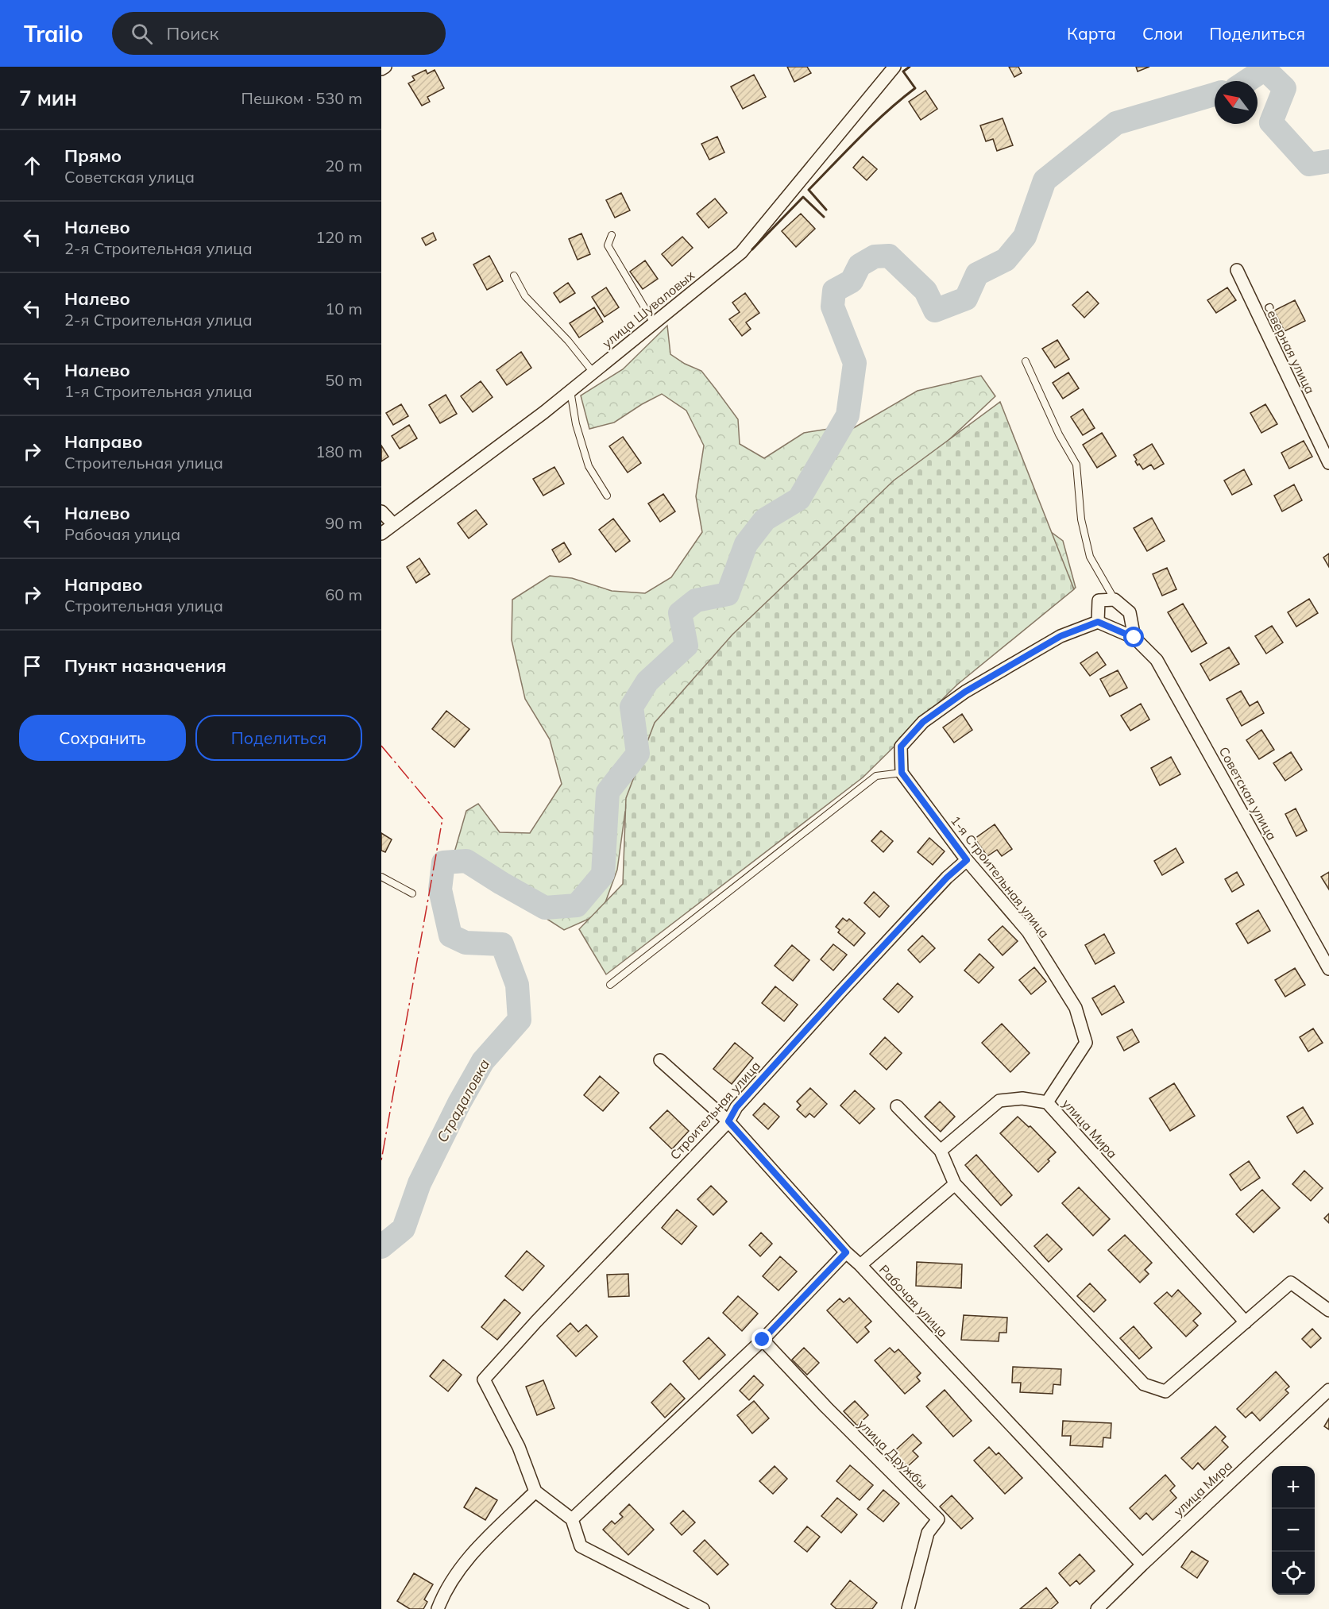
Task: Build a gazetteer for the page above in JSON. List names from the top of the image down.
{
  "streets": {
    "street": [
      "улица Шуваловых",
      "Северная улица",
      "Советская улица",
      "1-я Строительная улица",
      "Строительная улица",
      "улица Мира",
      "Рабочая улица",
      "улица Дружбы"
    ]
  },
  "crossings": [
    ["1-я Строительная улица", "Строительная улица"],
    ["1-я Строительная улица", "улица Мира"],
    ["Строительная улица", "Рабочая улица"],
    ["улица Мира", "Рабочая улица"]
  ],
  "water": ["Страдаловка"],
  "north": "top left",
  "page": {
    "header": "Trailo",
    "search": "Поиск",
    "nav": ["Карта", "Слои", "Поделиться"],
    "heading": ["7 мин", "Пешком · 530 m"],
    "list": [
      ["Прямо", "Советская улица", "20 m"],
      ["Налево", "2-я Строительная улица", "120 m"],
      ["Налево", "2-я Строительная улица", "10 m"],
      ["Налево", "1-я Строительная улица", "50 m"],
      ["Направо", "Строительная улица", "180 m"],
      ["Налево", "Рабочая улица", "90 m"],
      ["Направо", "Строительная улица", "60 m"],
      "Пункт назначения"
    ],
    "buttons": ["Сохранить", "Поделиться"],
    "map_buttons": ["+", "−"]
  }
}
